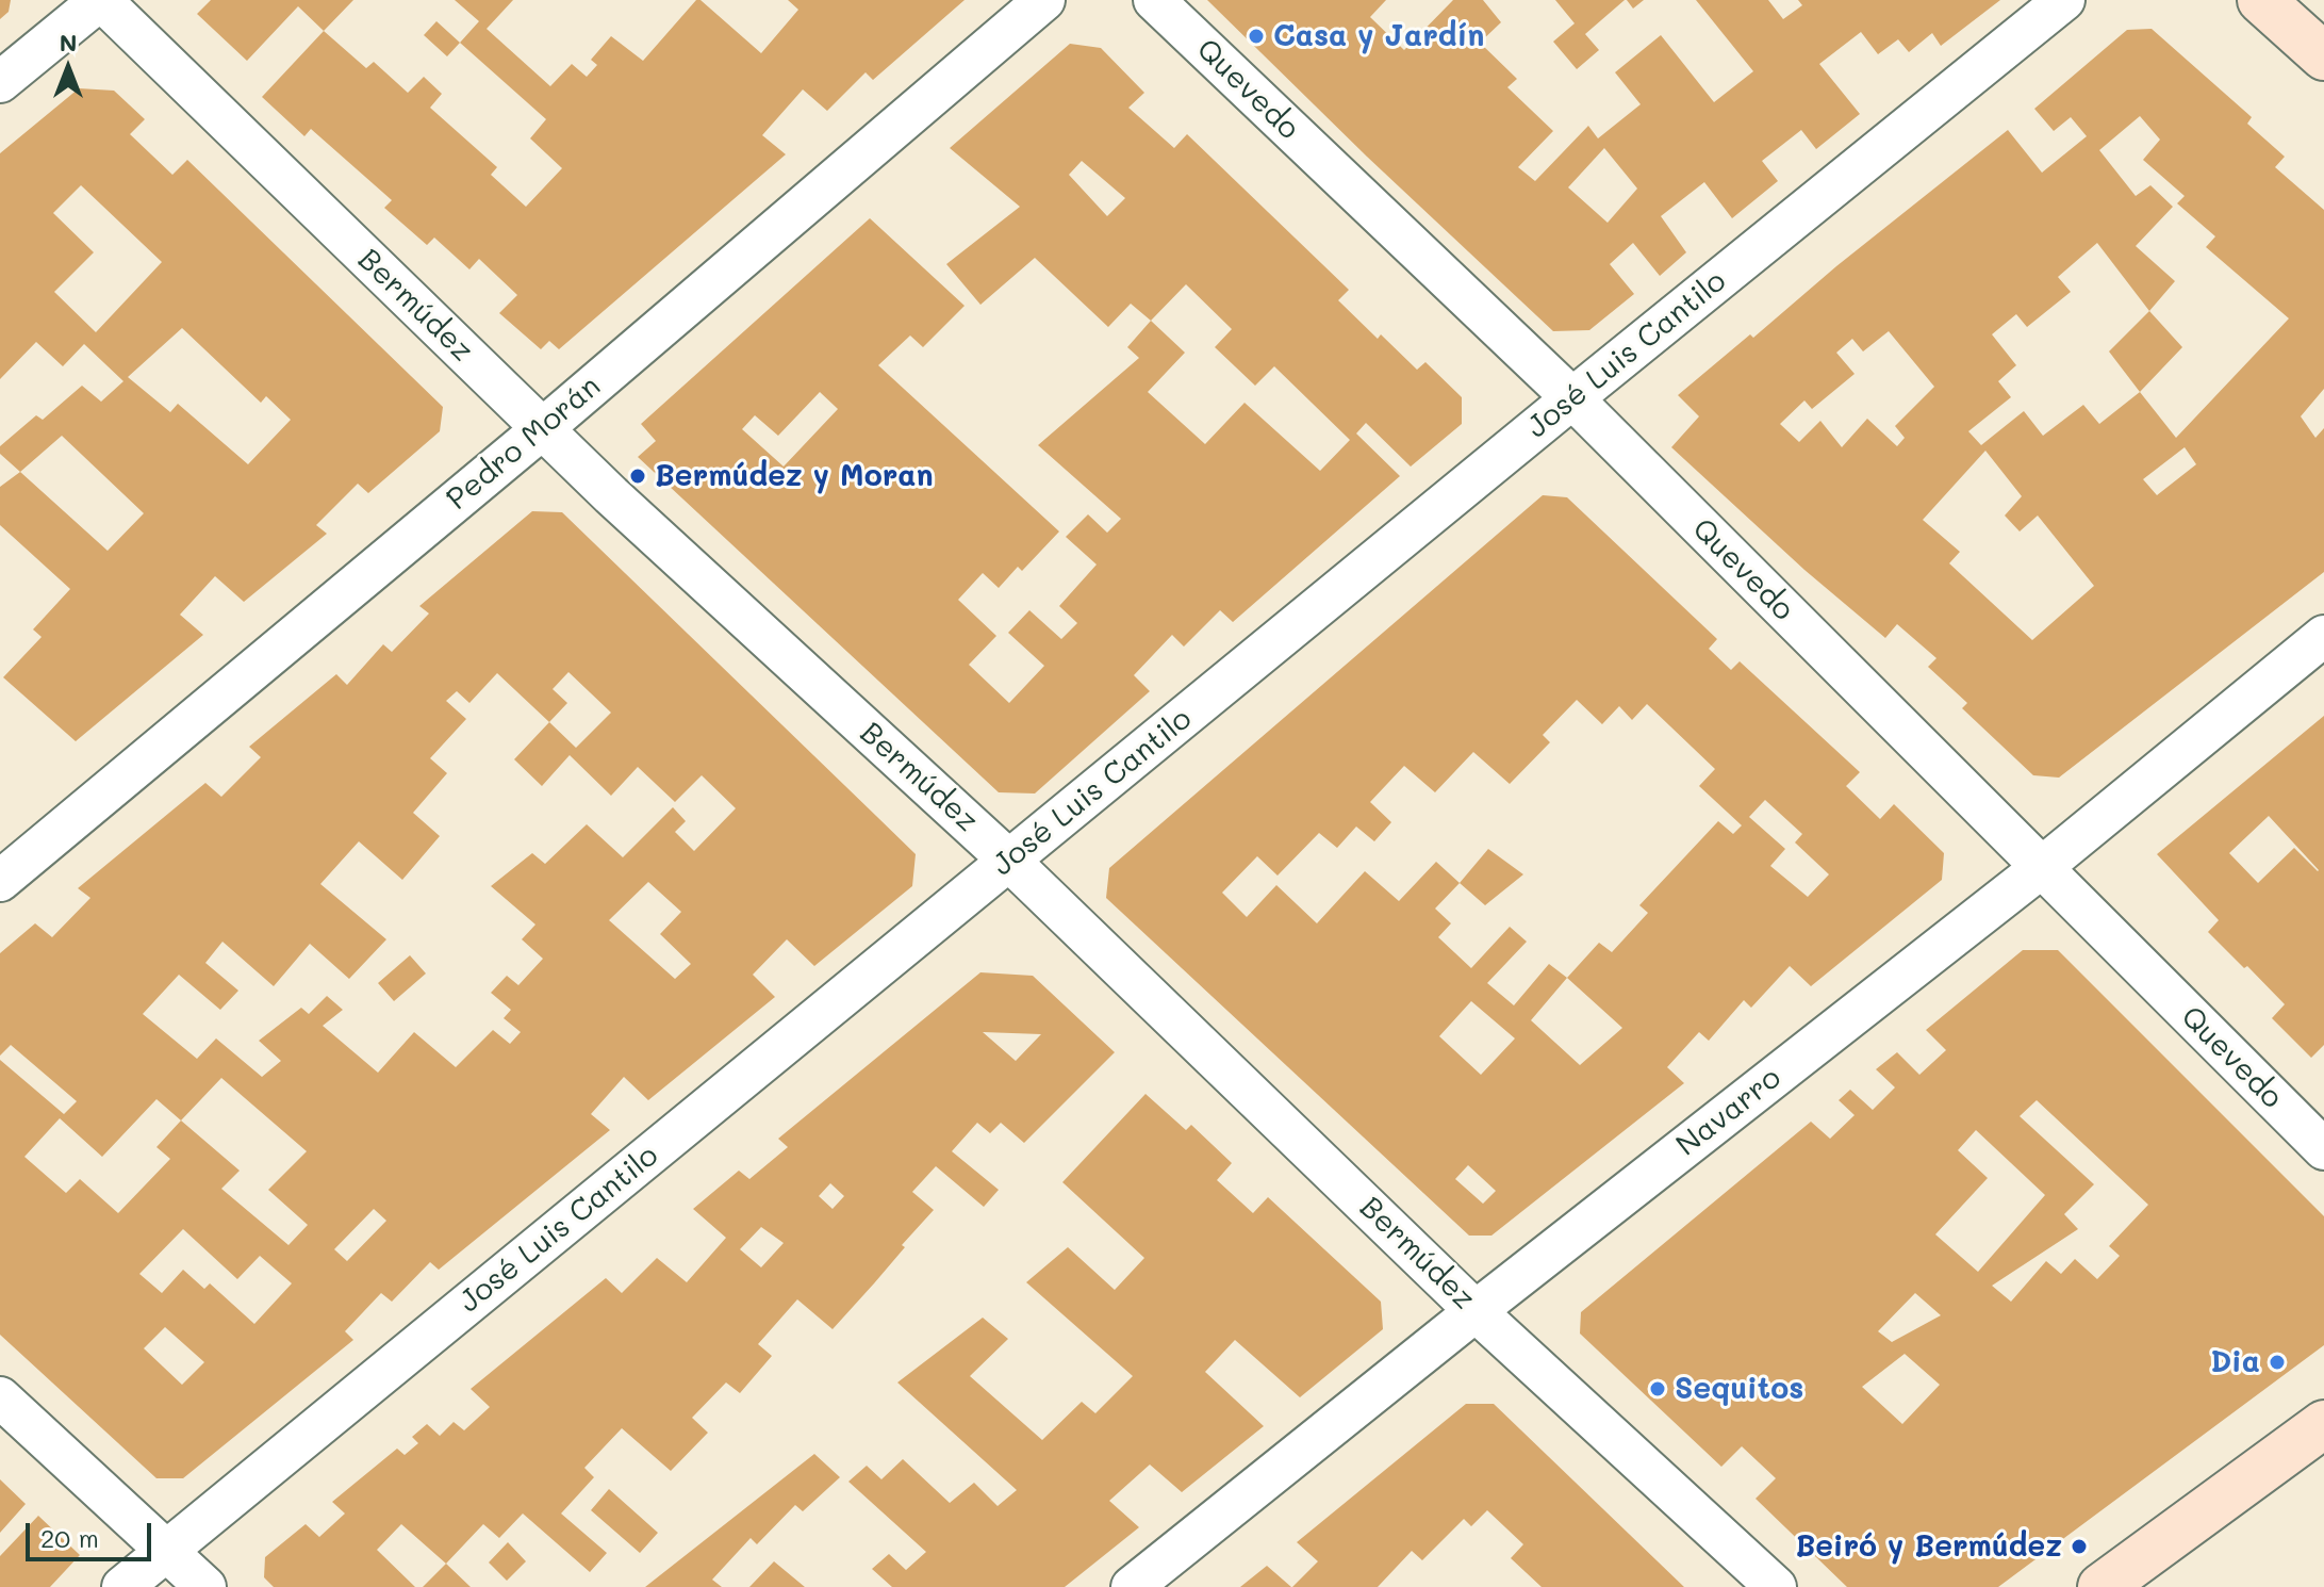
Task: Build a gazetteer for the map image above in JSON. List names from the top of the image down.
{
  "streets": {
    "street": [
      "Quevedo",
      "Bermúdez",
      "José Luis Cantilo",
      "Pedro Morán",
      "Navarro"
    ]
  },
  "crossings": [
    ["Quevedo", "José Luis Cantilo"],
    ["Quevedo", "Navarro"],
    ["Bermúdez", "José Luis Cantilo"],
    ["Bermúdez", "Pedro Morán"],
    ["Bermúdez", "Navarro"]
  ],
  "places": [
    "Casa y Jardín",
    "Bermúdez y Moran",
    "Dia",
    "Sequitos",
    "Beiró y Bermúdez"
  ],
  "scale_bar": "20 m",
  "north": "top"
}
